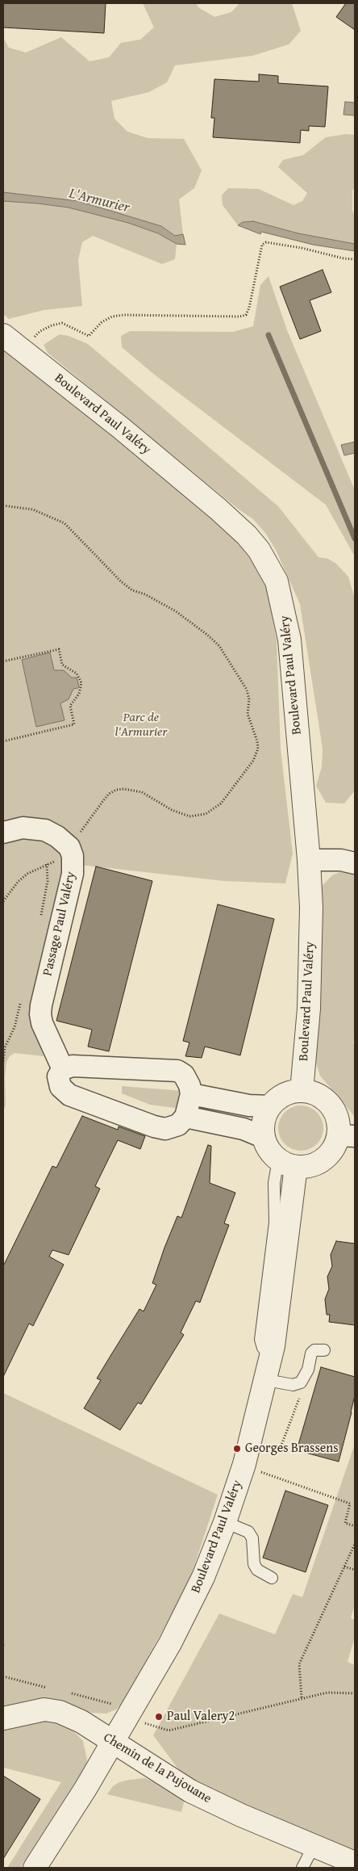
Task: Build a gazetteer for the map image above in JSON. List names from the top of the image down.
{
  "streets": {
    "street": ["Boulevard Paul Valéry", "Passage Paul Valéry", "Chemin de la Pujouane"]
  },
  "crossings": [
    ["Boulevard Paul Valéry", "Chemin de la Pujouane"]
  ],
  "water": ["L'Armurier"],
  "parks": ["Parc de l'Armurier"],
  "places": ["Georges Brassens", "Paul Valery2"]
}
